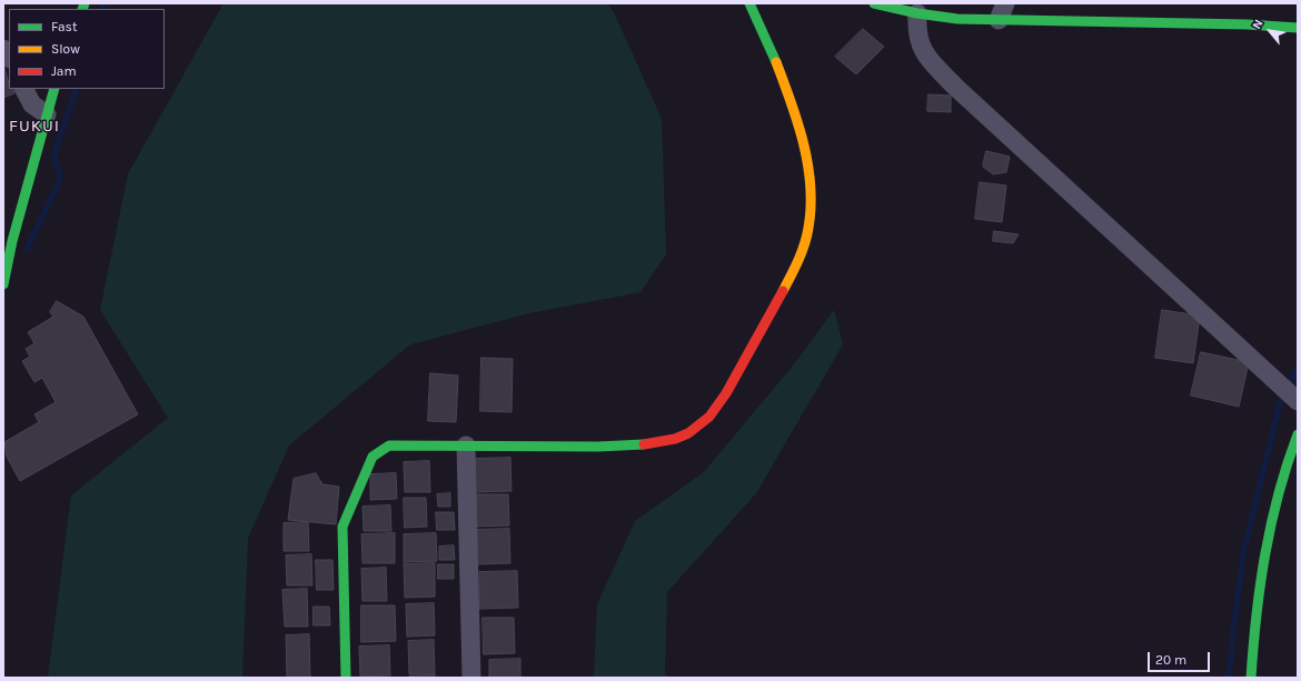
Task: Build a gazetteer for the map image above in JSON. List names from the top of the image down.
{
  "districts": ["FUKUI"],
  "legend": ["Fast", "Slow", "Jam"],
  "scale_bar": "20 m",
  "north": "top left"
}
